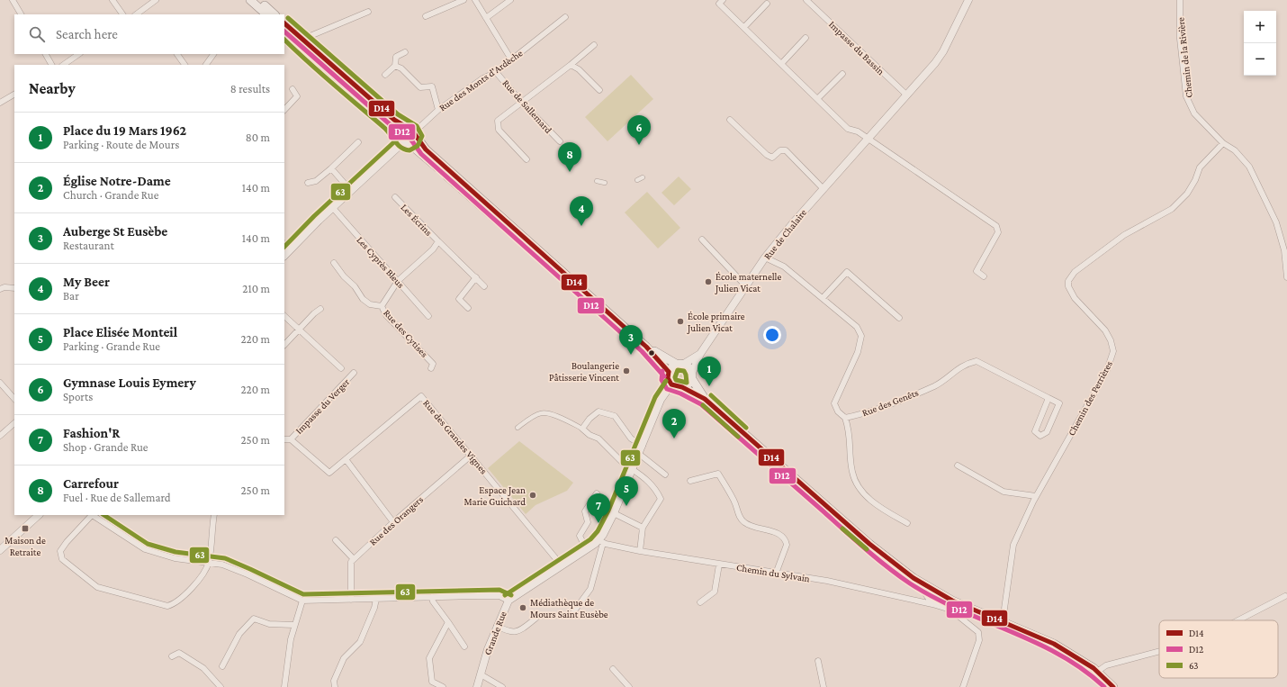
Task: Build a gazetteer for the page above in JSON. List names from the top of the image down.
{
  "streets": {
    "street": [
      "Impasse du Bassin",
      "Chemin de la Rivière",
      "Rue des Monts d'Ardèche",
      "Rue de Sallemard",
      "Les Écrins",
      "Rue de Chalaire",
      "Les Cyprès Bleus",
      "Rue des Cytises",
      "Chemin des Perrières",
      "Rue des Genêts",
      "Impasse du Verger",
      "Rue des Grandes Vignes",
      "Rue des Orangers",
      "Chemin du Sylvain",
      "Grande Rue"
    ]
  },
  "crossings": [
    ["Impasse du Bassin", "Rue de Chalaire"],
    ["Chemin de la Rivière", "Chemin des Perrières"],
    ["Rue des Monts d'Ardèche", "Rue de Sallemard"],
    ["Les Écrins", "Les Cyprès Bleus"],
    ["Les Écrins", "Rue des Cytises"],
    ["Rue de Chalaire", "Grande Rue"],
    ["Les Cyprès Bleus", "Rue des Cytises"],
    ["Impasse du Verger", "Rue des Grandes Vignes"],
    ["Rue des Grandes Vignes", "Rue des Orangers"],
    ["Rue des Grandes Vignes", "Grande Rue"],
    ["Chemin du Sylvain", "Grande Rue"]
  ],
  "places": {
    "other": [
      "École maternelle Julien Vicat",
      "École primaire Julien Vicat",
      "Boulangerie Pâtisserie Vincent",
      "Espace Jean Marie Guichard",
      "Médiathèque de Mours Saint Eusèbe"
    ],
    "transit": ["Maison de Retraite"]
  },
  "lines": ["transit line 63", "transit line D14", "transit line D12"],
  "legend": ["D14", "D12", "63"],
  "page": {
    "map_buttons": ["+", "−"],
    "search": "Search here",
    "heading": ["Nearby", "8 results"],
    "list": [
      {
        "mark": "1",
        "name": "Place du 19 Mars 1962",
        "note": "Parking · Route de Mours",
        "value": "80 m"
      },
      {
        "mark": "2",
        "name": "Église Notre-Dame",
        "note": "Church · Grande Rue",
        "value": "140 m"
      },
      {
        "mark": "3",
        "name": "Auberge St Eusèbe",
        "note": "Restaurant",
        "value": "140 m"
      },
      {
        "mark": "4",
        "name": "My Beer",
        "note": "Bar",
        "value": "210 m"
      },
      {
        "mark": "5",
        "name": "Place Elisée Monteil",
        "note": "Parking · Grande Rue",
        "value": "220 m"
      },
      {
        "mark": "6",
        "name": "Gymnase Louis Eymery",
        "note": "Sports",
        "value": "220 m"
      },
      {
        "mark": "7",
        "name": "Fashion'R",
        "note": "Shop · Grande Rue",
        "value": "250 m"
      },
      {
        "mark": "8",
        "name": "Carrefour",
        "note": "Fuel · Rue de Sallemard",
        "value": "250 m"
      }
    ],
    "pins": [
      "6",
      "8",
      "4",
      "3",
      "1",
      "2",
      "5",
      "7"
    ]
  }
}
